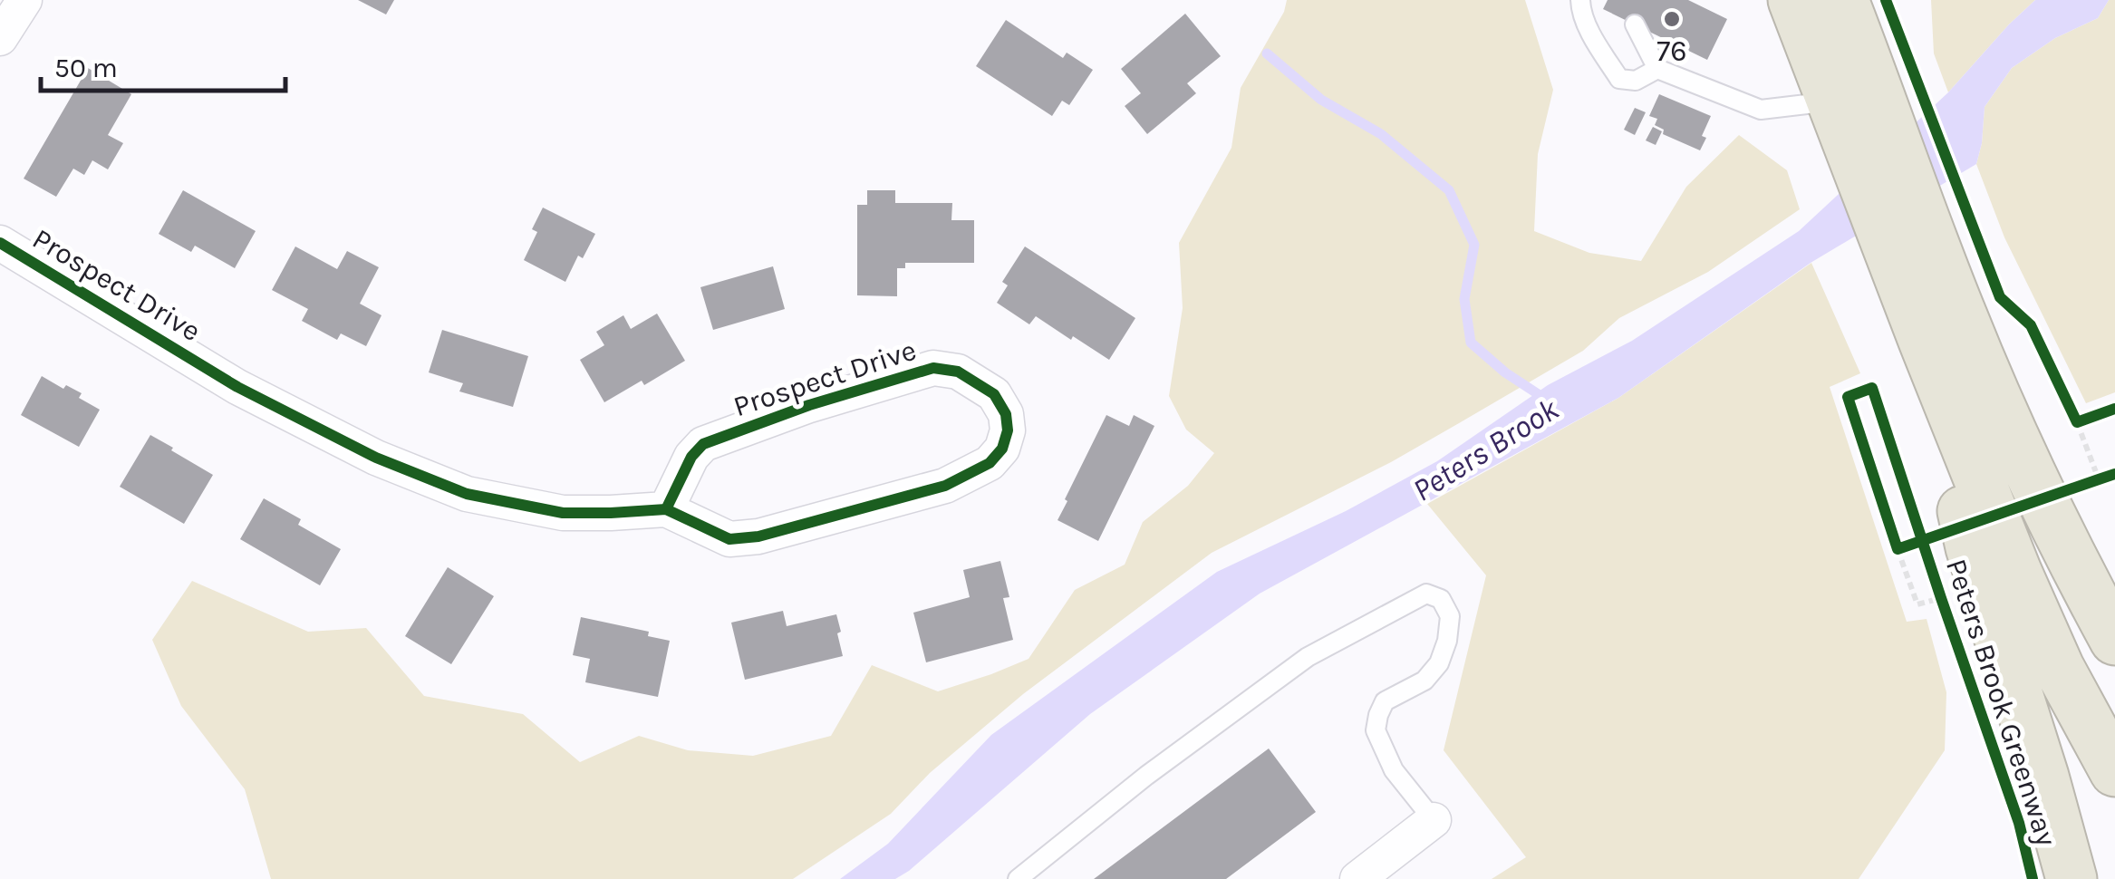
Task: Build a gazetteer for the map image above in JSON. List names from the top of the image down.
{
  "streets": {
    "street": ["Prospect Drive"],
    "cycle path": ["Peters Brook Greenway"]
  },
  "water": ["Peters Brook"],
  "places": ["76"],
  "scale_bar": "50 m"
}
